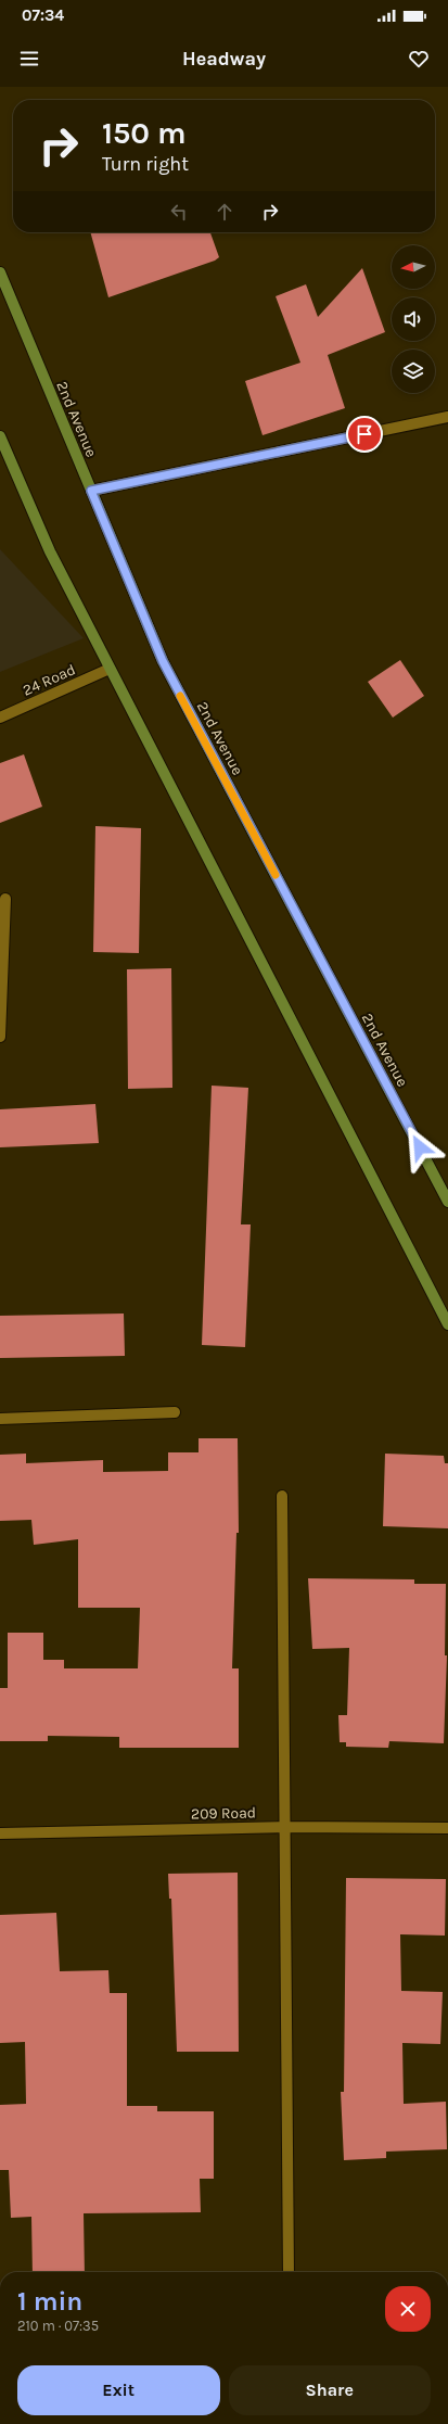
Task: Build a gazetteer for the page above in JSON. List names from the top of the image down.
{
  "streets": {
    "street": ["2nd Avenue", "24 Road", "209 Road"]
  },
  "north": "left",
  "page": {
    "status": "07:34",
    "header": "Headway",
    "turn": ["150 m", "Turn right"],
    "heading": ["1 min", "210 m · 07:35"],
    "buttons": ["Exit", "Share"]
  }
}
